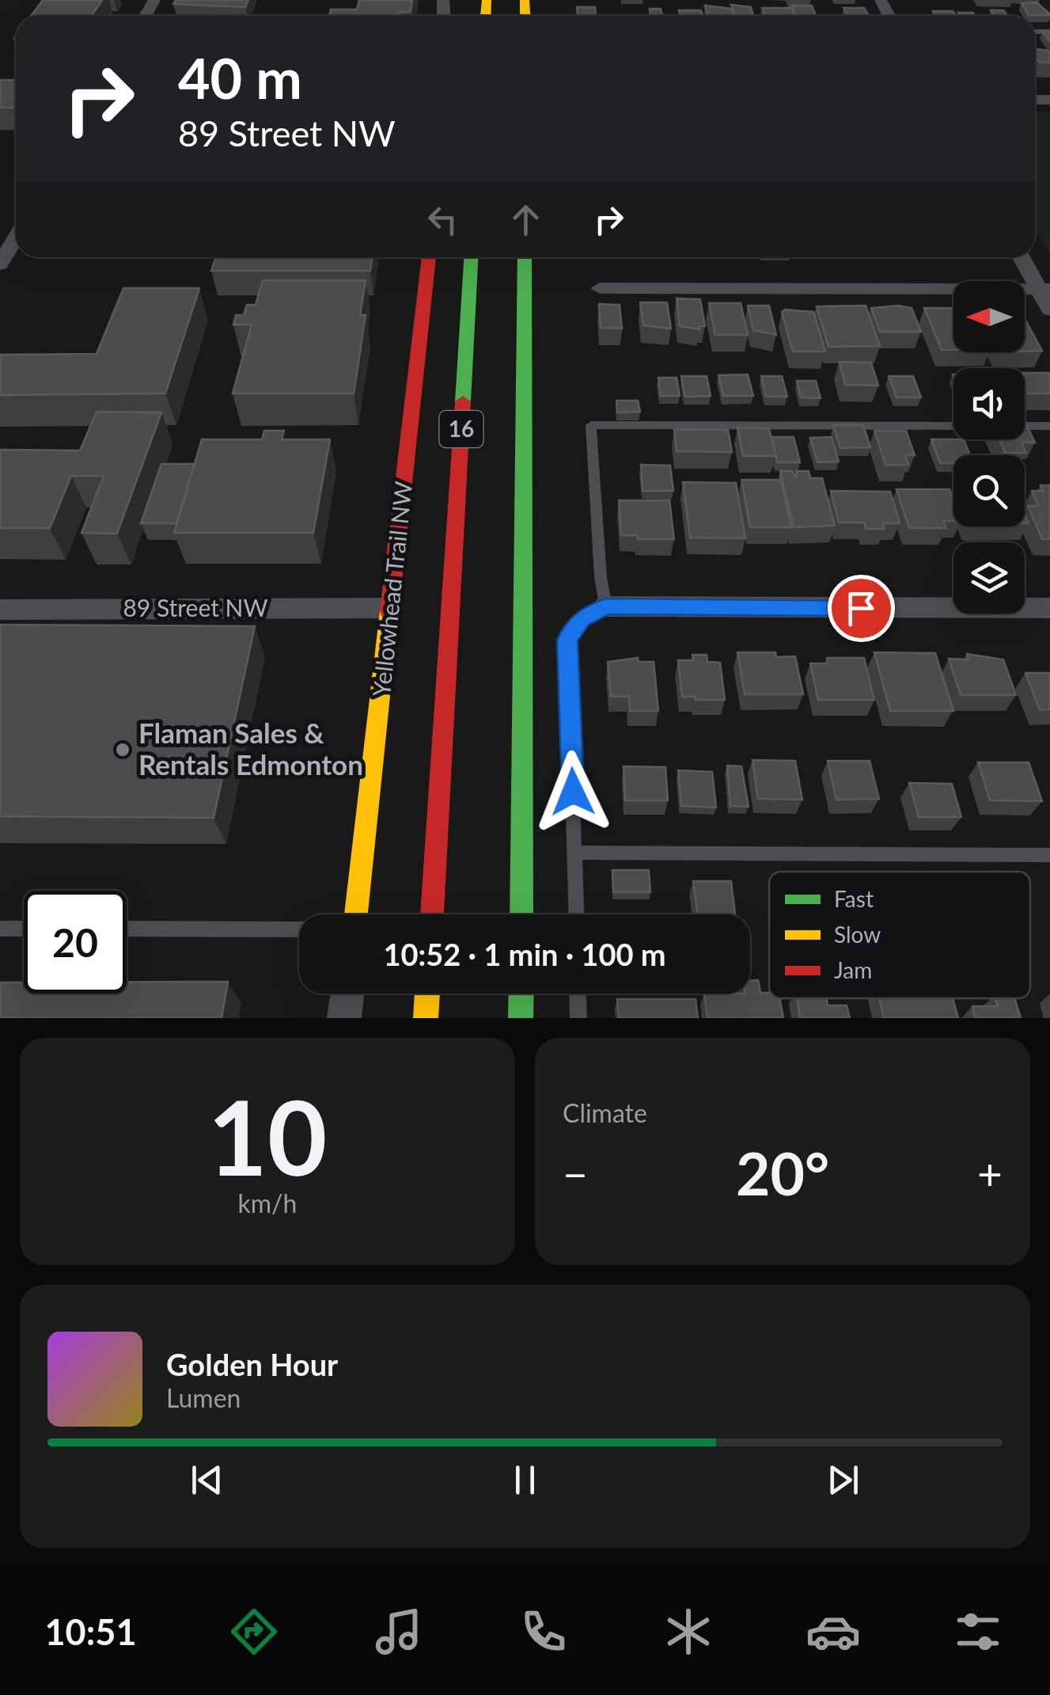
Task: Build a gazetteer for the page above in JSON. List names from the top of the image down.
{
  "streets": {
    "main road": ["16", "Yellowhead Trail NW"],
    "street": ["89 Street NW"]
  },
  "crossings": [
    ["Yellowhead Trail NW", "89 Street NW"]
  ],
  "places": ["Flaman Sales & Rentals Edmonton"],
  "legend": ["Fast", "Slow", "Jam"],
  "north": "left",
  "page": {
    "turn": ["40 m", "89 Street NW"],
    "limit": "20",
    "trip": "10:52 · 1 min · 100 m",
    "tile": [
      ["10", "km/h"],
      "Climate"
    ],
    "heat": ["−", "20°", "+"],
    "song": ["Golden Hour", "Lumen"],
    "tabs": "10:51"
  }
}
